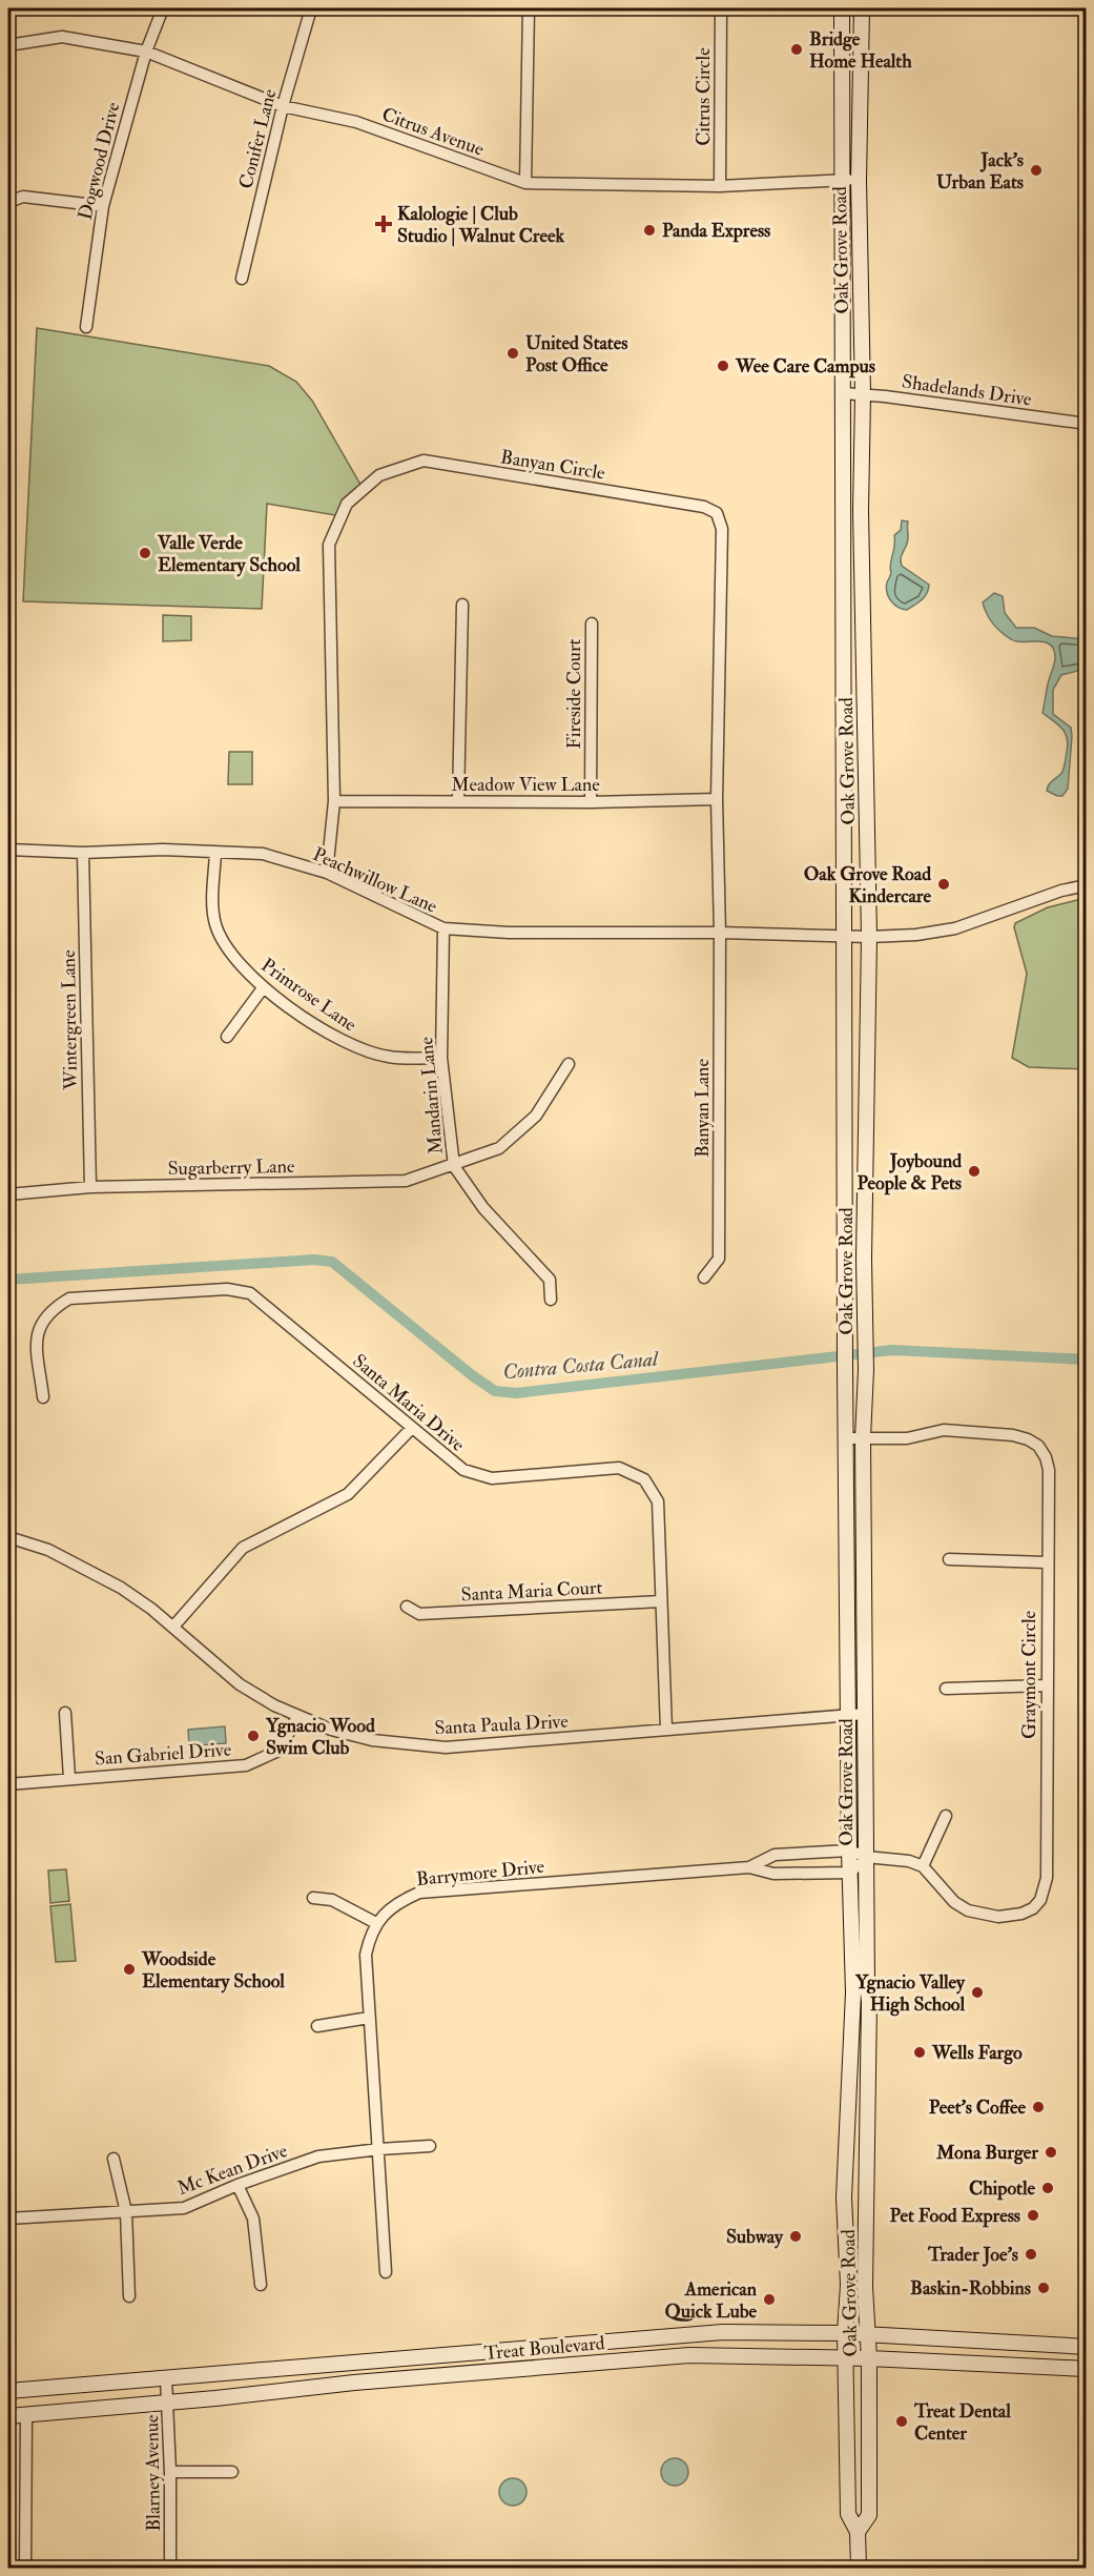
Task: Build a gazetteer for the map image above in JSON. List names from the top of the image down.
{
  "streets": {
    "main road": ["Oak Grove Road", "Treat Boulevard"],
    "street": [
      "Citrus Circle",
      "Citrus Avenue",
      "Conifer Lane",
      "Dogwood Drive",
      "Shadelands Drive",
      "Banyan Circle",
      "Fireside Court",
      "Meadow View Lane",
      "Peachwillow Lane",
      "Primrose Lane",
      "Wintergreen Lane",
      "Mandarin Lane",
      "Banyan Lane",
      "Sugarberry Lane",
      "Santa Maria Drive",
      "Santa Maria Court",
      "Graymont Circle",
      "Santa Paula Drive",
      "San Gabriel Drive",
      "Barrymore Drive",
      "Mc Kean Drive",
      "Blarney Avenue"
    ]
  },
  "crossings": [
    ["Citrus Circle", "Citrus Avenue"],
    ["Citrus Avenue", "Conifer Lane"],
    ["Citrus Avenue", "Dogwood Drive"],
    ["Citrus Avenue", "Oak Grove Road"],
    ["Oak Grove Road", "Shadelands Drive"],
    ["Oak Grove Road", "Peachwillow Lane"],
    ["Oak Grove Road", "Graymont Circle"],
    ["Oak Grove Road", "Santa Paula Drive"],
    ["Oak Grove Road", "Barrymore Drive"],
    ["Oak Grove Road", "Treat Boulevard"],
    ["Banyan Circle", "Meadow View Lane"],
    ["Banyan Circle", "Peachwillow Lane"],
    ["Banyan Circle", "Banyan Lane"],
    ["Fireside Court", "Meadow View Lane"],
    ["Peachwillow Lane", "Primrose Lane"],
    ["Peachwillow Lane", "Wintergreen Lane"],
    ["Peachwillow Lane", "Mandarin Lane"],
    ["Peachwillow Lane", "Banyan Lane"],
    ["Primrose Lane", "Mandarin Lane"],
    ["Wintergreen Lane", "Sugarberry Lane"],
    ["Mandarin Lane", "Sugarberry Lane"],
    ["Santa Maria Drive", "Santa Maria Court"],
    ["Santa Maria Drive", "Santa Paula Drive"],
    ["Santa Paula Drive", "San Gabriel Drive"],
    ["Treat Boulevard", "Blarney Avenue"]
  ],
  "water": ["Contra Costa Canal"],
  "places": {
    "other": [
      "Bridge Home Health",
      "Jack's Urban Eats",
      "Panda Express",
      "United States Post Office",
      "Wee Care Campus",
      "Valle Verde Elementary School",
      "Oak Grove Road Kindercare",
      "Joybound People & Pets",
      "Ygnacio Wood Swim Club",
      "Woodside Elementary School",
      "Ygnacio Valley High School",
      "Wells Fargo",
      "Peet's Coffee",
      "Mona Burger",
      "Chipotle",
      "Pet Food Express",
      "Subway",
      "Trader Joe's",
      "Baskin-Robbins",
      "American Quick Lube",
      "Treat Dental Center"
    ],
    "health": ["Kalologie | Club Studio | Walnut Creek"]
  }
}
